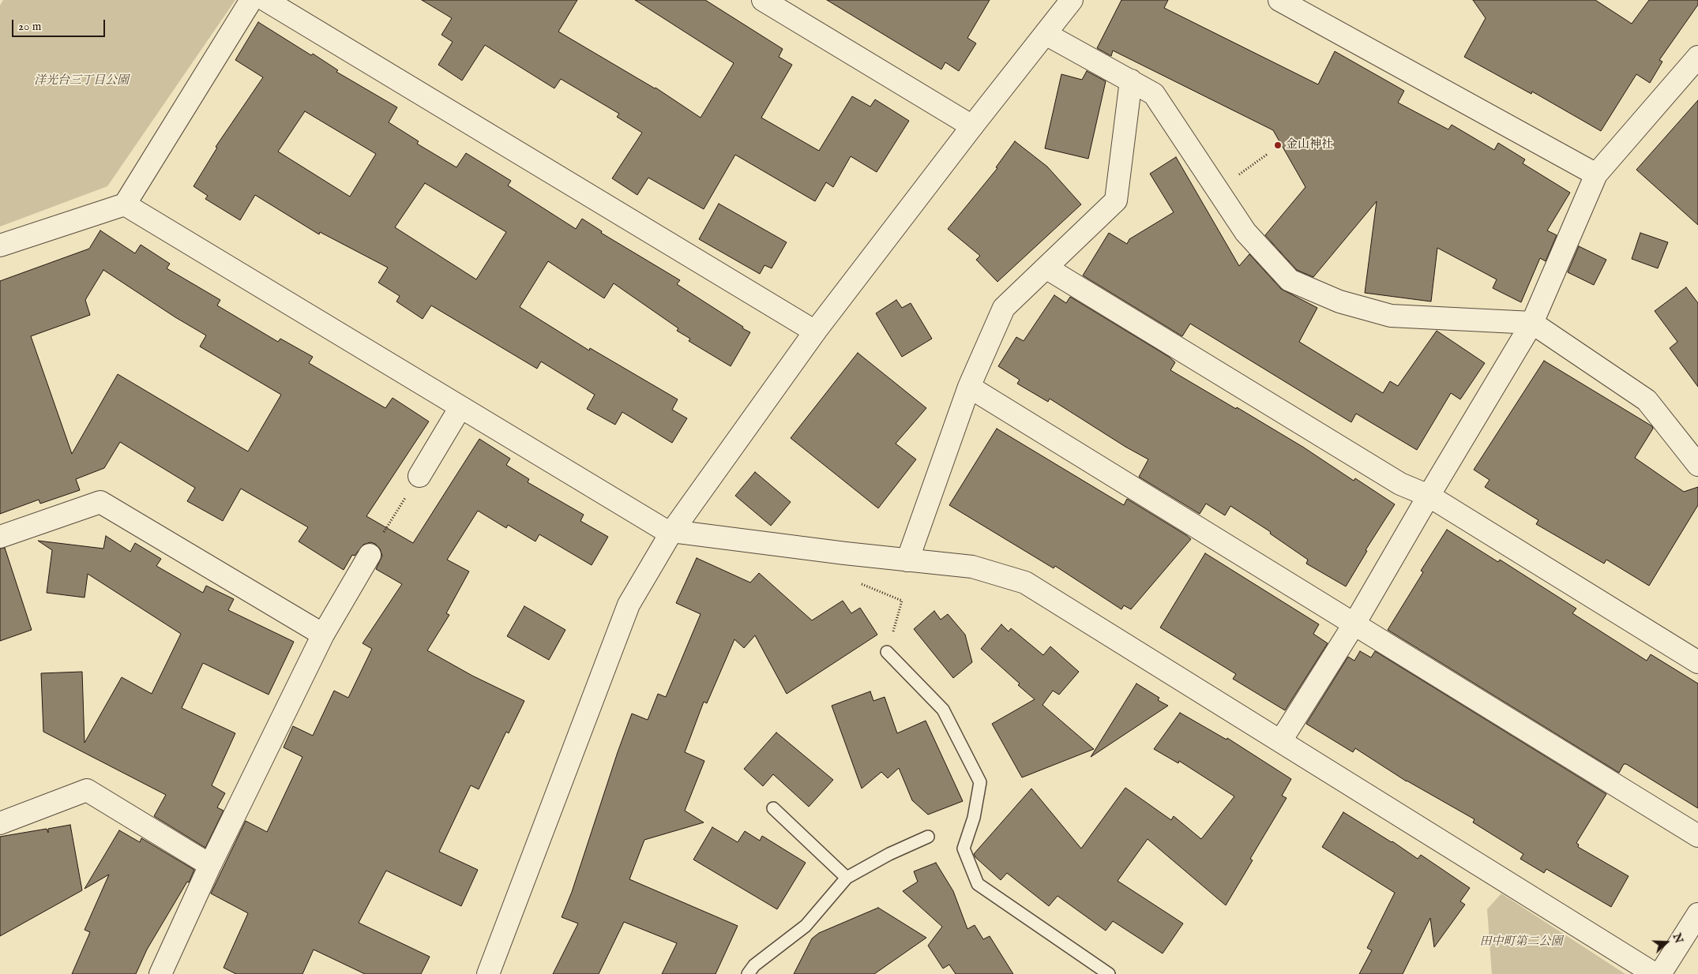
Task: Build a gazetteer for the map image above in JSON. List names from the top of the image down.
{
  "parks": ["洋光台三丁目公園", "田中町第二公園"],
  "places": ["金山神社"],
  "scale_bar": "20 m",
  "north": "right"
}
